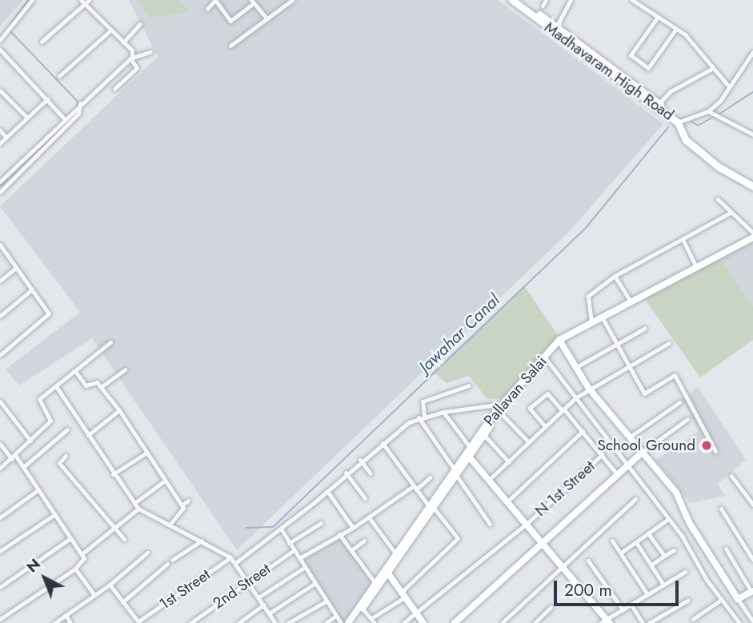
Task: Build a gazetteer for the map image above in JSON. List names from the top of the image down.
{
  "streets": {
    "main road": ["Madhavaram High Road"],
    "street": [
      "Pallavan Salai",
      "N 1st Street",
      "2nd Street",
      "1st Street"
    ]
  },
  "water": ["Jawahar Canal"],
  "places": ["School Ground"],
  "scale_bar": "200 m",
  "north": "top left"
}
